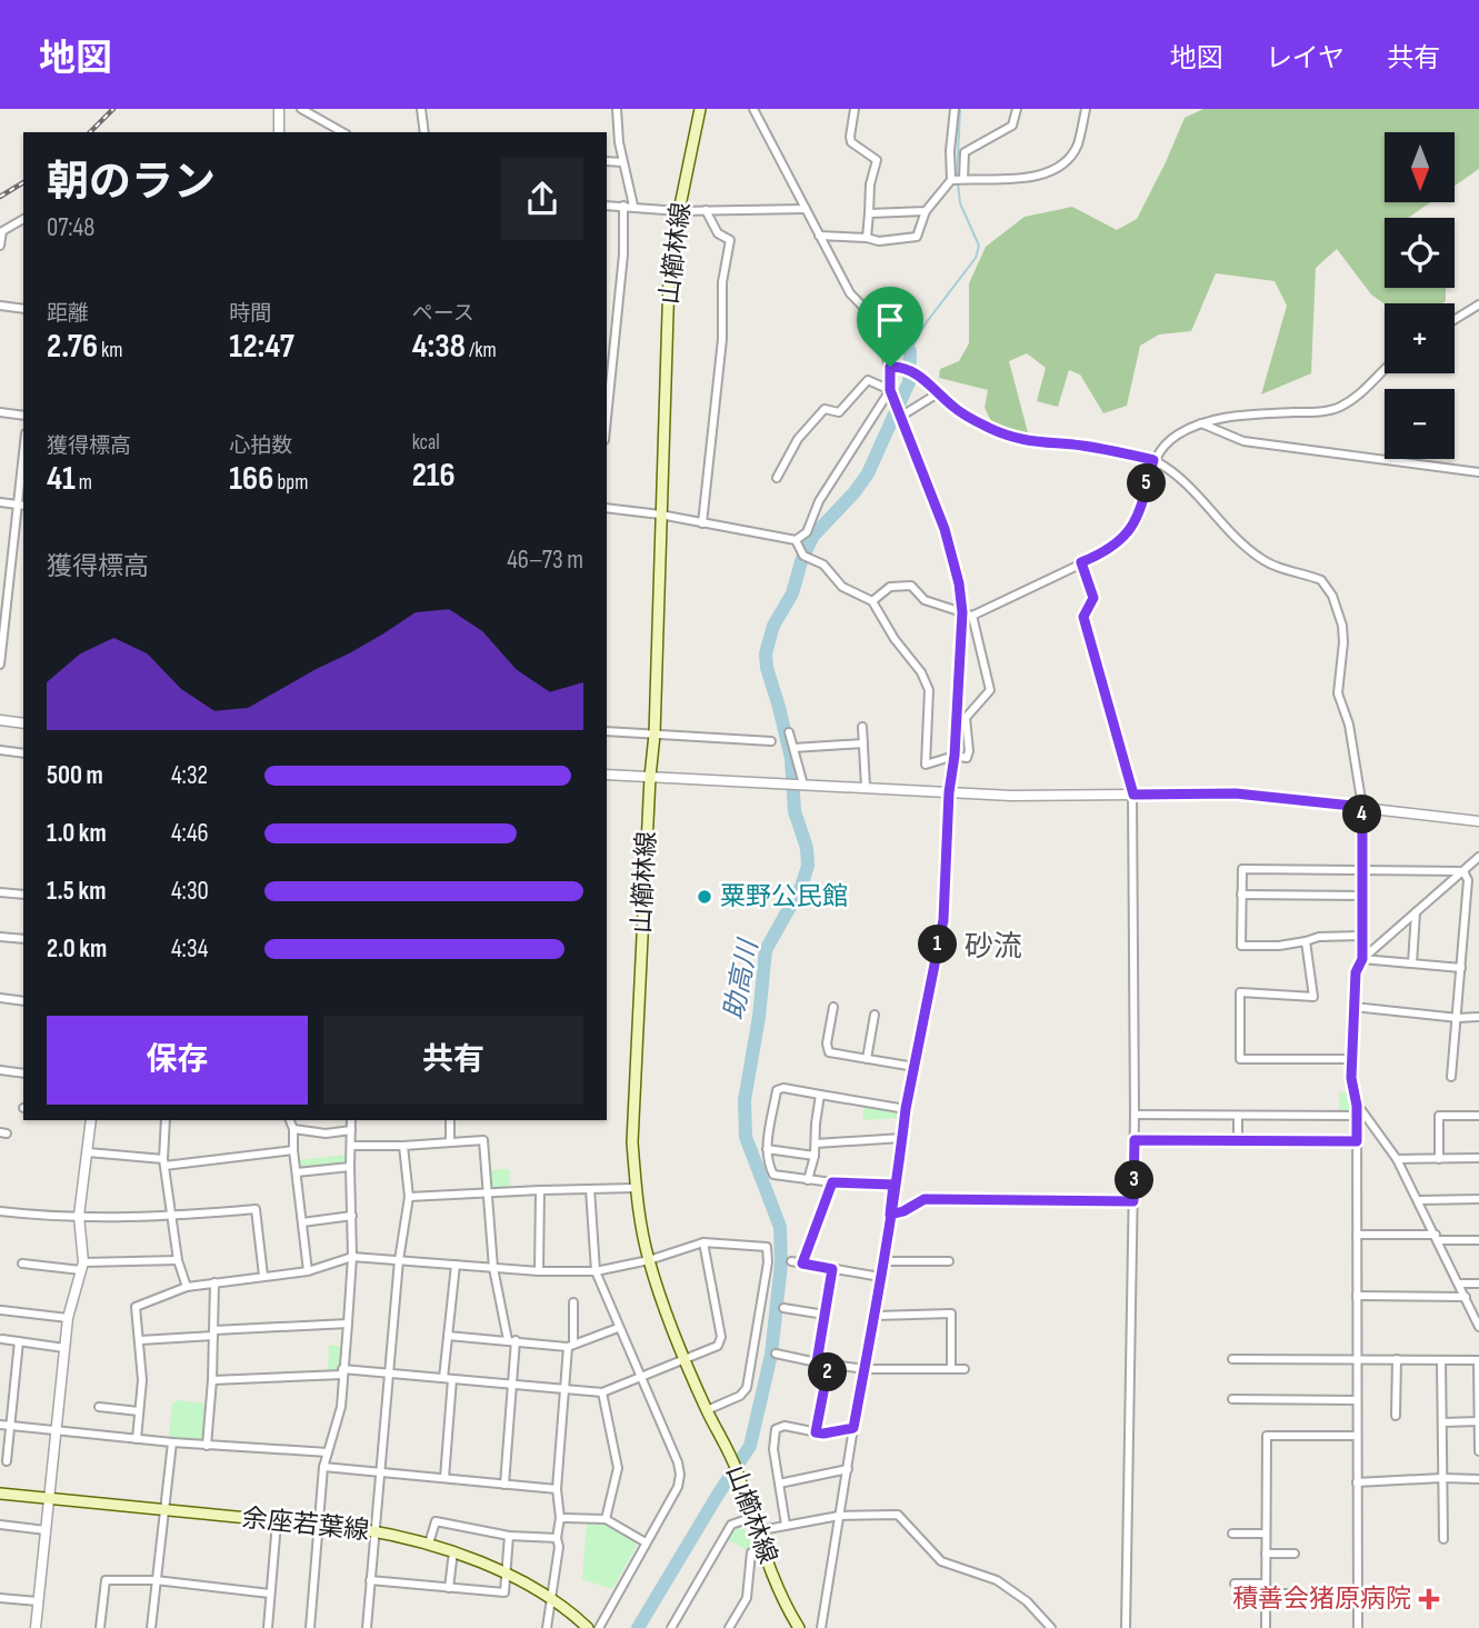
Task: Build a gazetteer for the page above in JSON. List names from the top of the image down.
{
  "streets": {
    "main road": ["山櫛林線", "余座若葉線"]
  },
  "districts": ["砂流"],
  "water": ["助高川"],
  "places": {
    "other": ["粟野公民館"],
    "health": ["積善会猪原病院"]
  },
  "north": "bottom",
  "page": {
    "header": "地図",
    "nav": ["地図", "レイヤ", "共有"],
    "map_buttons": ["+", "−"],
    "heading": ["朝のラン", "07:48"],
    "stats": [
      ["距離", "2.76 km"],
      ["時間", "12:47"],
      ["ペース", "4:38 /km"],
      ["獲得標高", "41 m"],
      ["心拍数", "166 bpm"],
      ["kcal", "216"]
    ],
    "pins": [
      "5",
      "4",
      "1",
      "3",
      "2"
    ],
    "chart": ["獲得標高", "46–73 m"],
    "list": [
      {
        "name": "500 m",
        "note": "4:32"
      },
      {
        "name": "1.0 km",
        "note": "4:46"
      },
      {
        "name": "1.5 km",
        "note": "4:30"
      },
      {
        "name": "2.0 km",
        "note": "4:34"
      }
    ],
    "buttons": ["保存", "共有"]
  }
}
